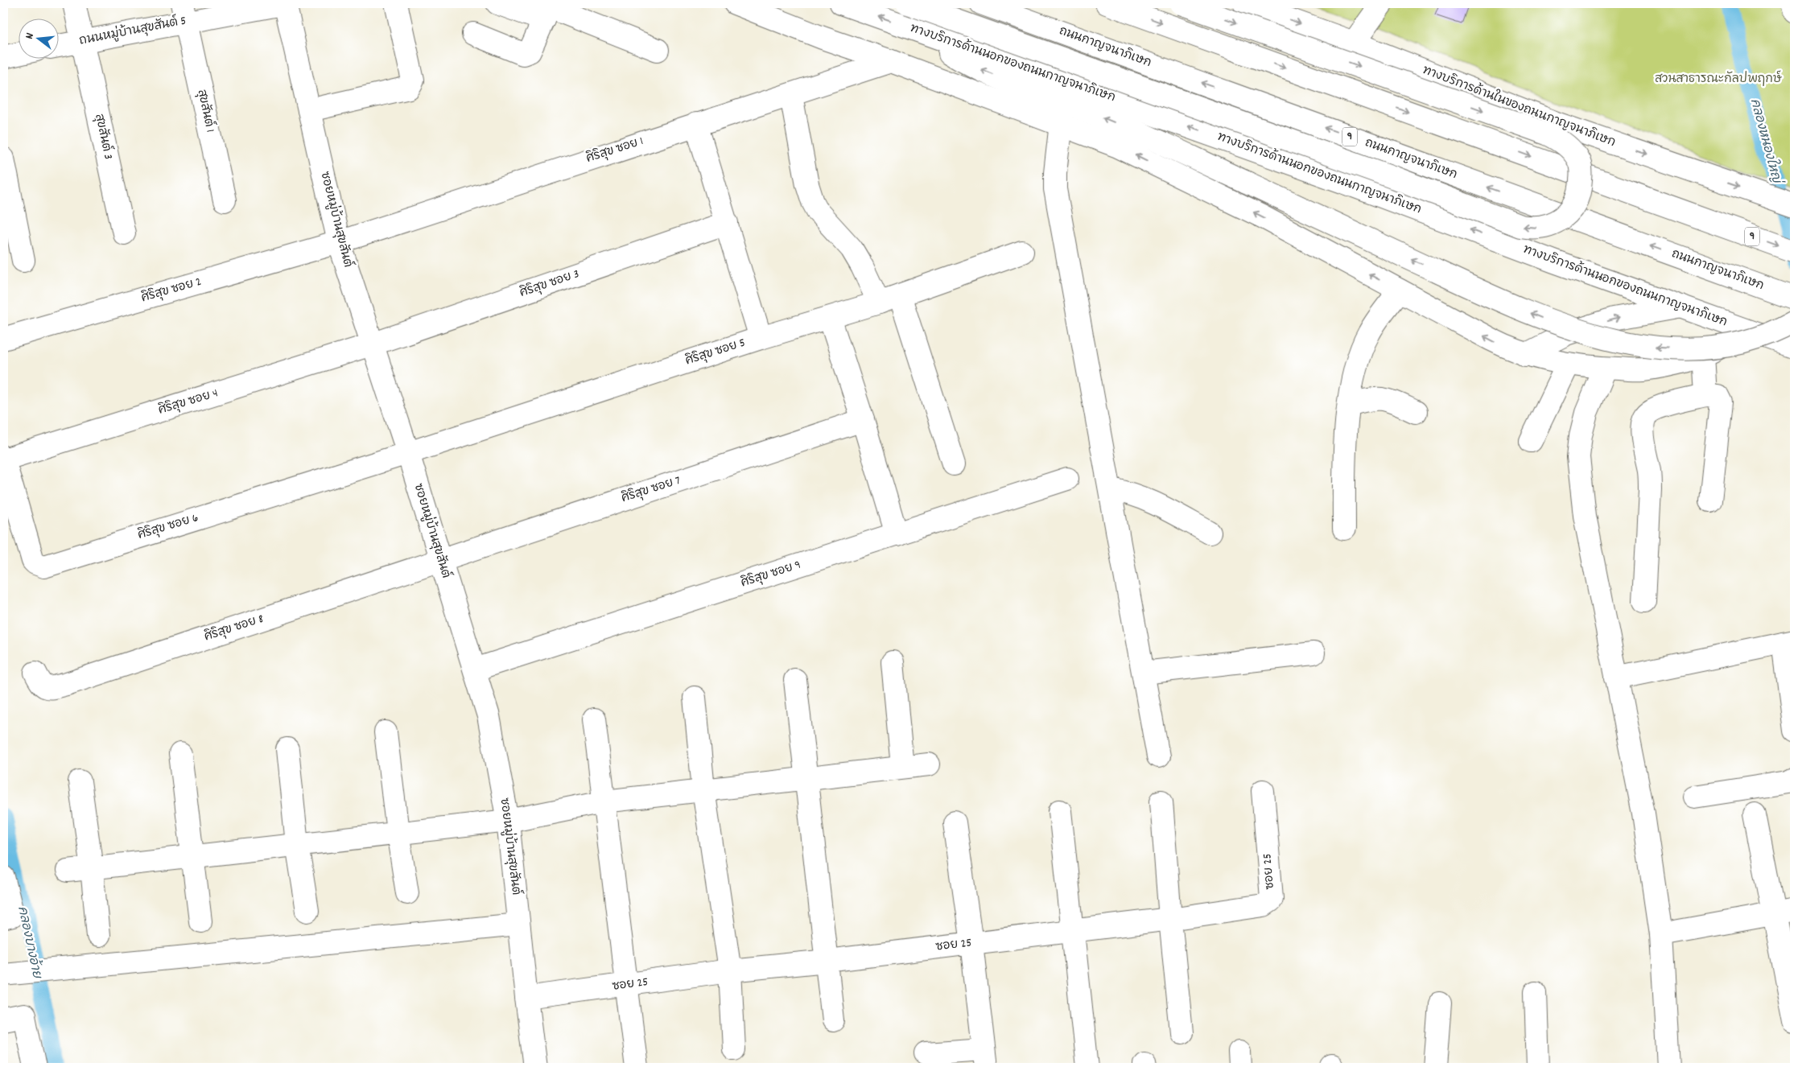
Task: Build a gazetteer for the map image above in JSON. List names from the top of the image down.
{
  "streets": {
    "main road": [
      "ถนนหมู่บ้านสุขสันต์ 5",
      "ถนนกาญจนาภิเษก",
      "ทางบริการด้านนอกของถนนกาญจนาภิเษก",
      "ทางบริการด้านในของถนนกาญจนาภิเษก",
      "สุขสันต์ 1",
      "สุขสันต์ 3",
      "9",
      "ศิริสุข ซอย 1",
      "ซอยหมู่บ้านสุขสันต์",
      "ศิริสุข ซอย 3",
      "ศิริสุข ซอย 2",
      "ศิริสุข ซอย 5",
      "ศิริสุข ซอย 4",
      "ศิริสุข ซอย 7",
      "ศิริสุข ซอย 6",
      "ศิริสุข ซอย 9",
      "ศิริสุข ซอย 8",
      "ซอย 25"
    ]
  },
  "crossings": [
    ["ถนนหมู่บ้านสุขสันต์ 5", "สุขสันต์ 1"],
    ["ถนนหมู่บ้านสุขสันต์ 5", "สุขสันต์ 3"],
    ["ถนนหมู่บ้านสุขสันต์ 5", "ซอยหมู่บ้านสุขสันต์"],
    ["ศิริสุข ซอย 1", "ซอยหมู่บ้านสุขสันต์"],
    ["ศิริสุข ซอย 1", "ศิริสุข ซอย 2"],
    ["ซอยหมู่บ้านสุขสันต์", "ศิริสุข ซอย 3"],
    ["ซอยหมู่บ้านสุขสันต์", "ศิริสุข ซอย 2"],
    ["ซอยหมู่บ้านสุขสันต์", "ศิริสุข ซอย 5"],
    ["ซอยหมู่บ้านสุขสันต์", "ศิริสุข ซอย 4"],
    ["ซอยหมู่บ้านสุขสันต์", "ศิริสุข ซอย 7"],
    ["ซอยหมู่บ้านสุขสันต์", "ศิริสุข ซอย 6"],
    ["ซอยหมู่บ้านสุขสันต์", "ศิริสุข ซอย 9"],
    ["ซอยหมู่บ้านสุขสันต์", "ศิริสุข ซอย 8"],
    ["ซอยหมู่บ้านสุขสันต์", "ซอย 25"],
    ["ศิริสุข ซอย 3", "ศิริสุข ซอย 4"],
    ["ศิริสุข ซอย 5", "ศิริสุข ซอย 6"],
    ["ศิริสุข ซอย 4", "ศิริสุข ซอย 6"],
    ["ศิริสุข ซอย 7", "ศิริสุข ซอย 8"]
  ],
  "water": ["คลองหนองใหญ่", "คลองบางอ้าย"],
  "parks": ["สวนสาธารณะกัลปพฤกษ์"],
  "north": "left"
}
